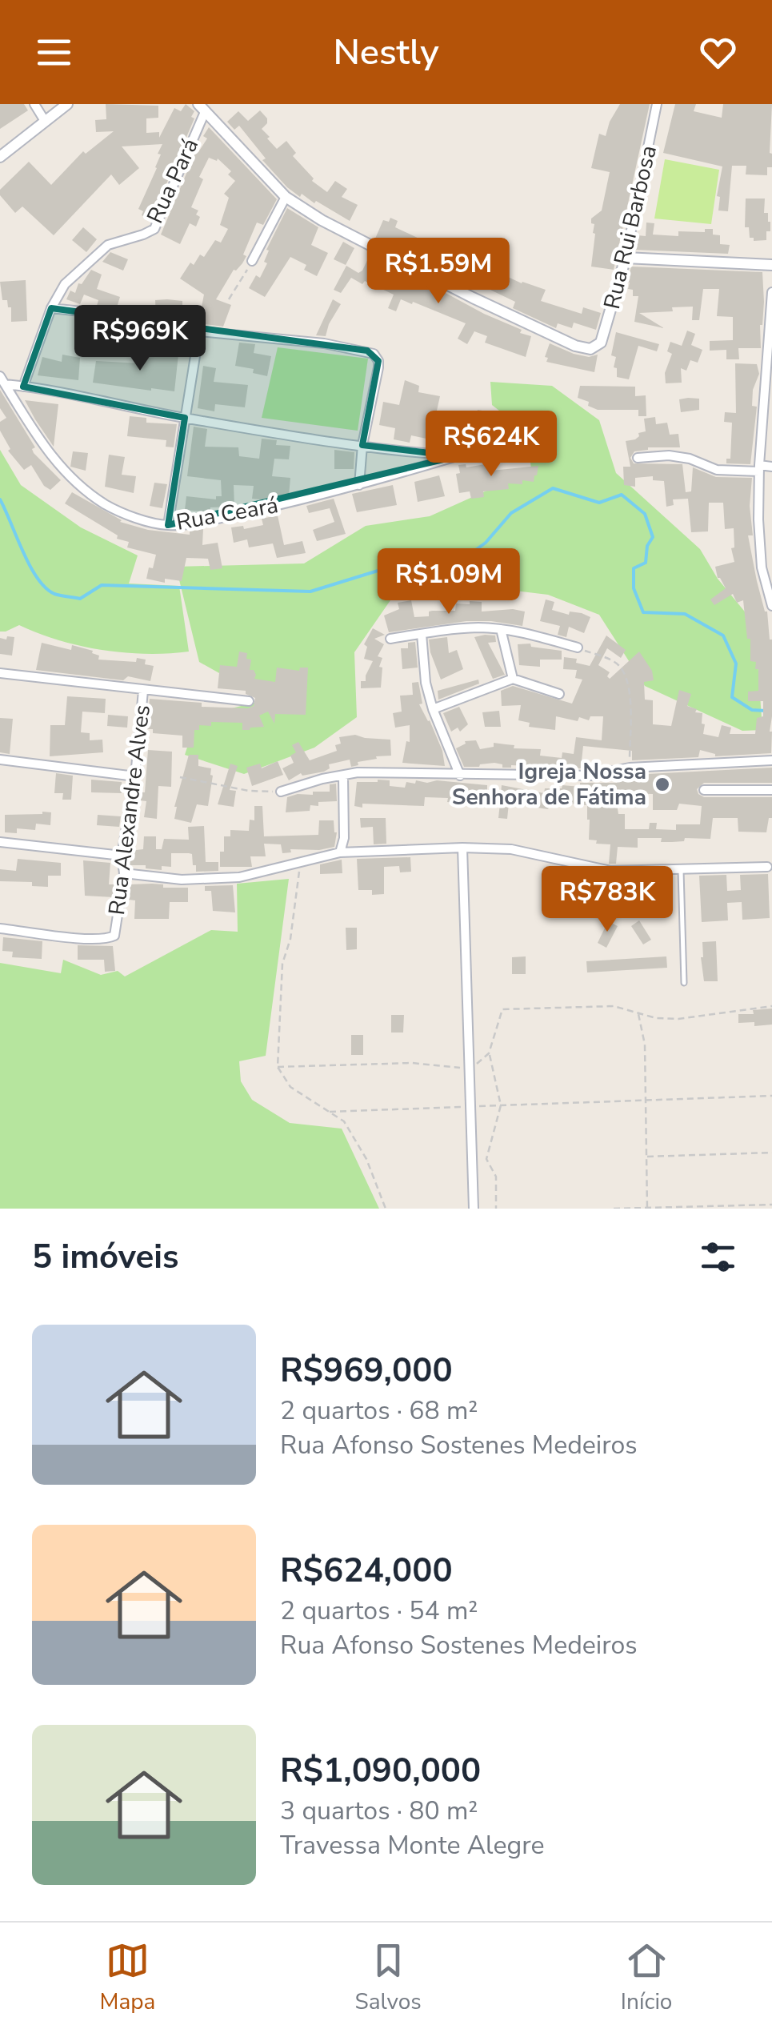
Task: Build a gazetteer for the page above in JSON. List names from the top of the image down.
{
  "streets": {
    "street": [
      "Rua Pará",
      "Rua Rui Barbosa",
      "Rua Ceará",
      "Rua Alexandre Alves"
    ]
  },
  "places": ["Igreja Nossa Senhora de Fátima"],
  "page": {
    "header": "Nestly",
    "price": [
      "R$1.59M",
      "R$969K",
      "R$624K",
      "R$1.09M",
      "R$783K"
    ],
    "heading": "5 imóveis",
    "list": [
      {
        "name": "R$969,000",
        "note": "2 quartos · 68 m² · Rua Afonso Sostenes Medeiros"
      },
      {
        "name": "R$624,000",
        "note": "2 quartos · 54 m² · Rua Afonso Sostenes Medeiros"
      },
      {
        "name": "R$1,090,000",
        "note": "3 quartos · 80 m² · Travessa Monte Alegre"
      }
    ],
    "tabs": ["Mapa", "Salvos", "Início"]
  }
}
